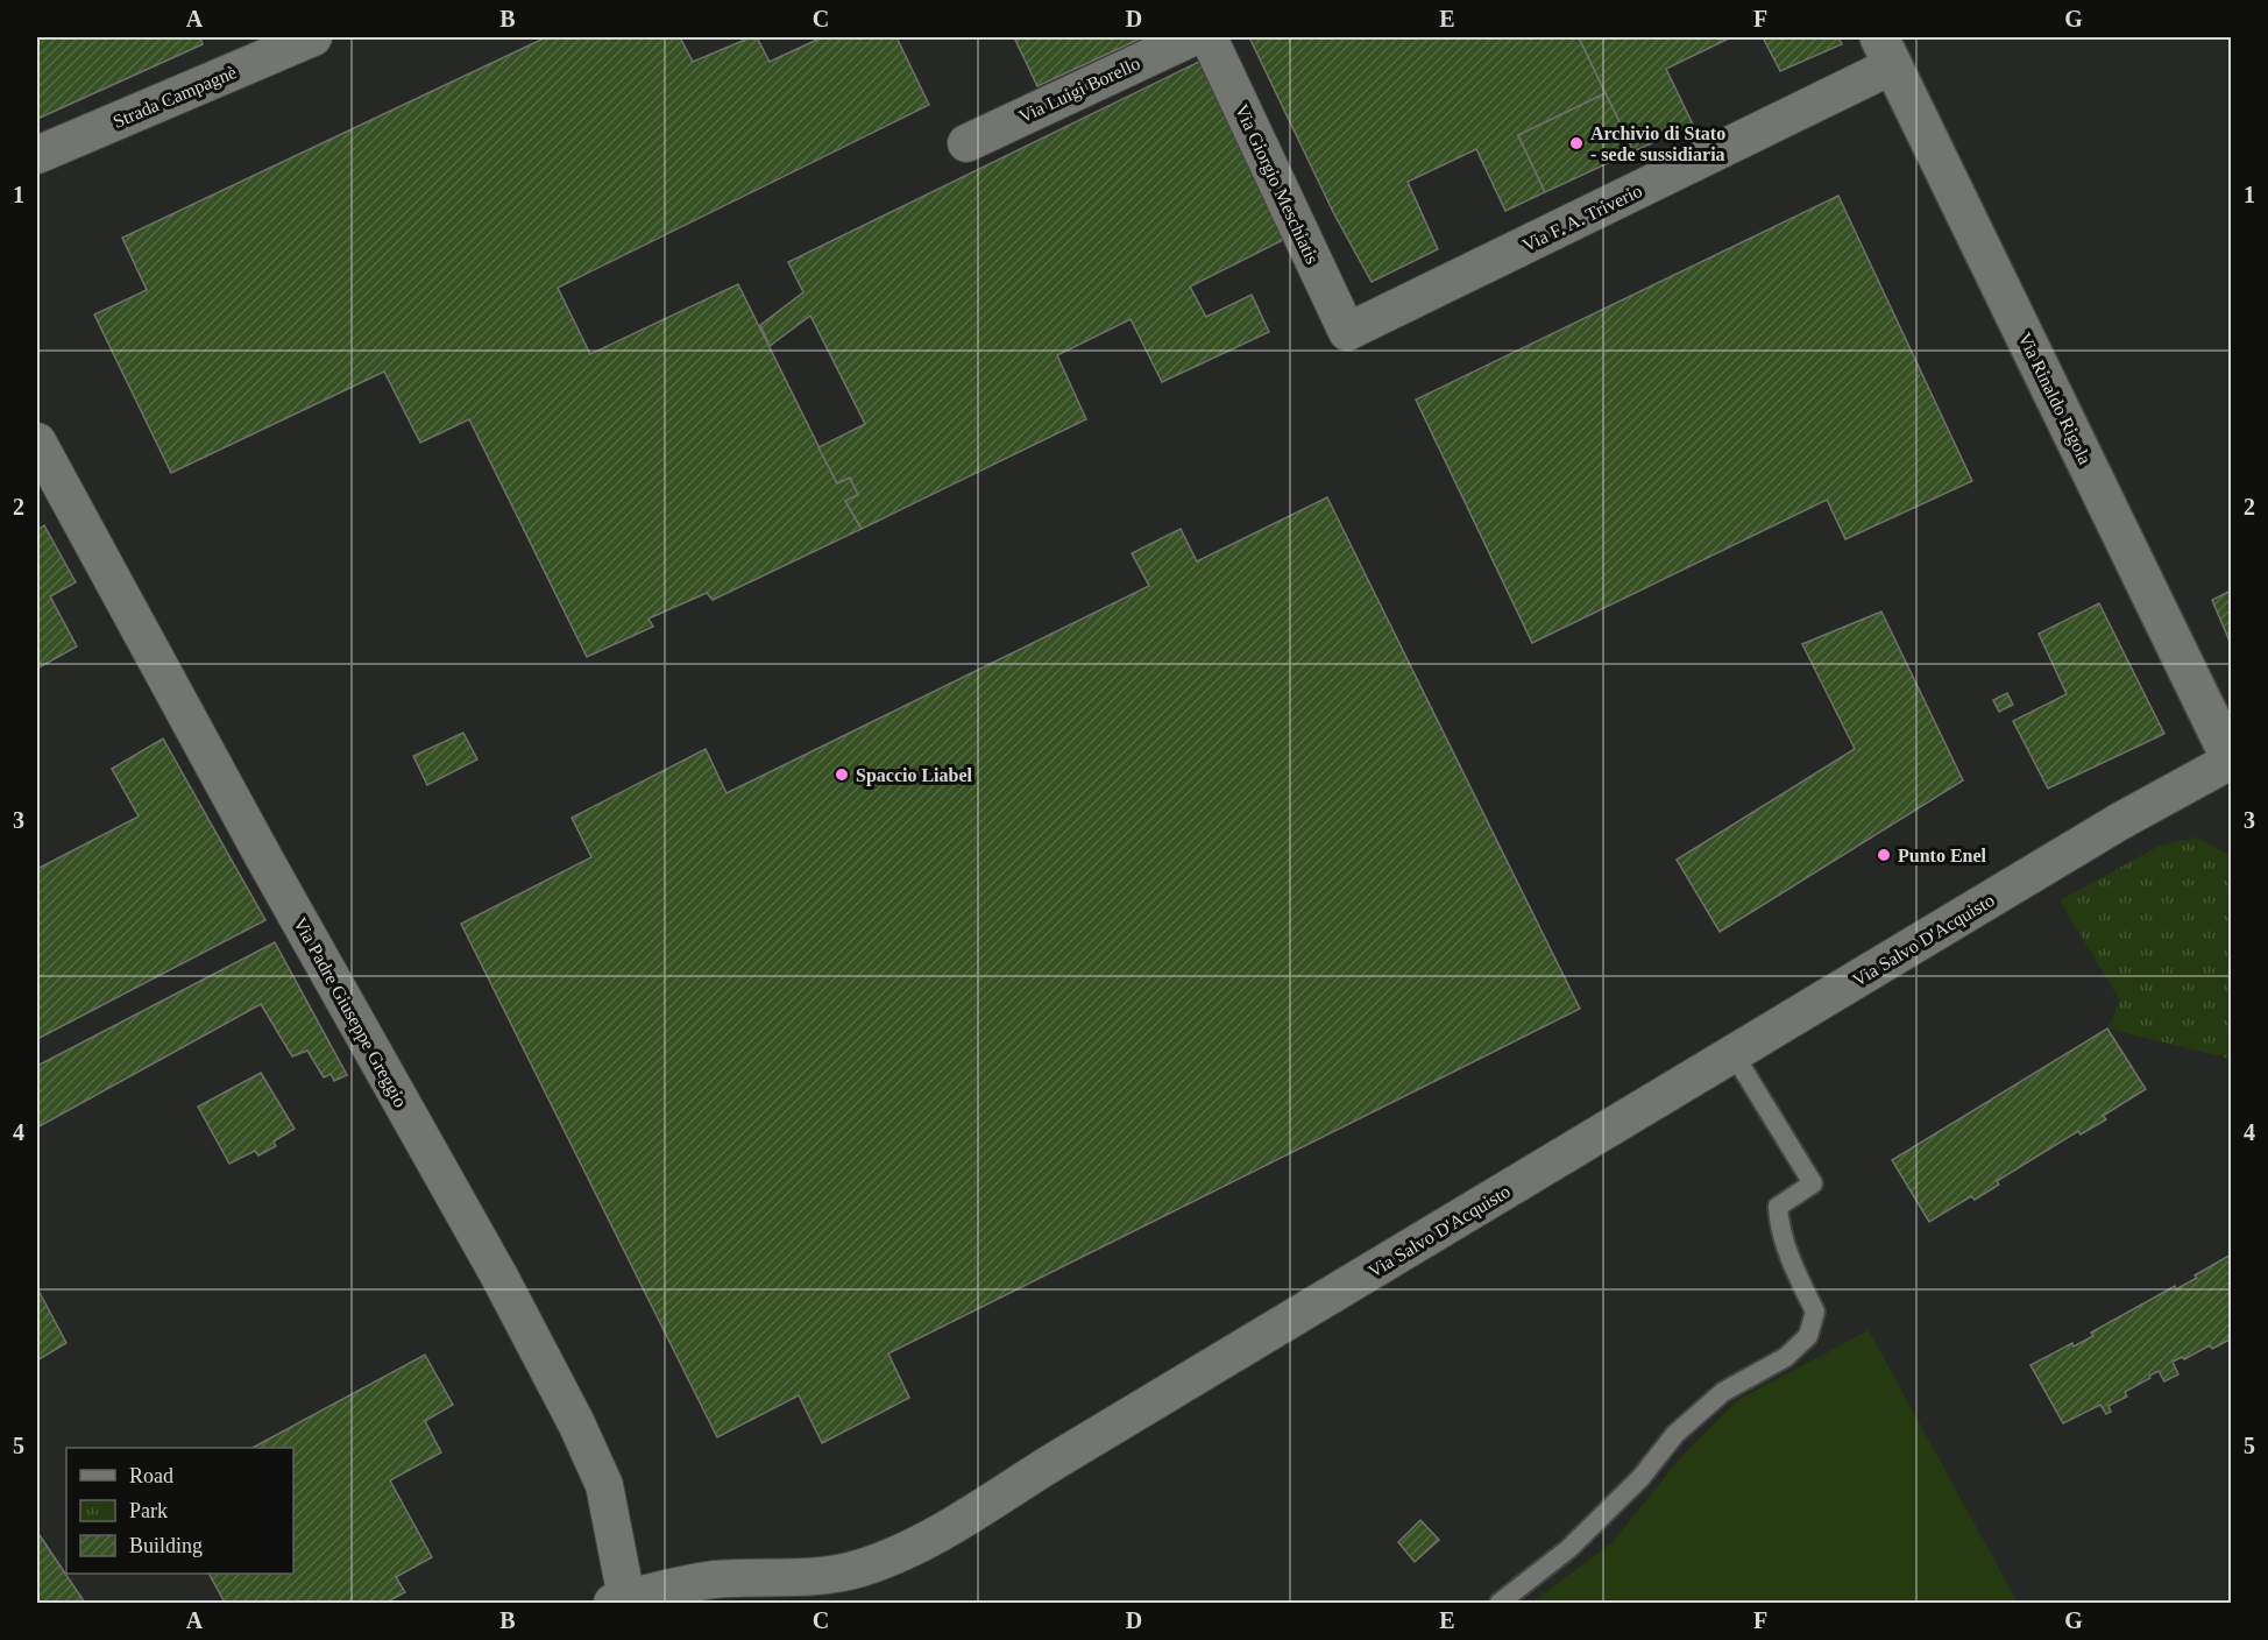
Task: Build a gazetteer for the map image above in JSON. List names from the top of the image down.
{
  "streets": {
    "street": [
      "Via Luigi Borello",
      "Strada Campagnè",
      "Via Giorgio Meschiatis",
      "Via F. A. Triverio",
      "Via Rinaldo Rigola",
      "Via Salvo D'Acquisto",
      "Via Padre Giuseppe Greggio"
    ]
  },
  "crossings": [
    ["Via Giorgio Meschiatis", "Via F. A. Triverio"],
    ["Via F. A. Triverio", "Via Rinaldo Rigola"],
    ["Via Rinaldo Rigola", "Via Salvo D'Acquisto"],
    ["Via Salvo D'Acquisto", "Via Padre Giuseppe Greggio"]
  ],
  "places": ["Archivio di Stato - sede sussidiaria", "Spaccio Liabel", "Punto Enel"],
  "legend": ["Road", "Park", "Building"],
  "grid": {
    "columns": [
      "A",
      "B",
      "C",
      "D",
      "E",
      "F",
      "G"
    ],
    "rows": [
      "1",
      "2",
      "3",
      "4",
      "5"
    ]
  }
}
